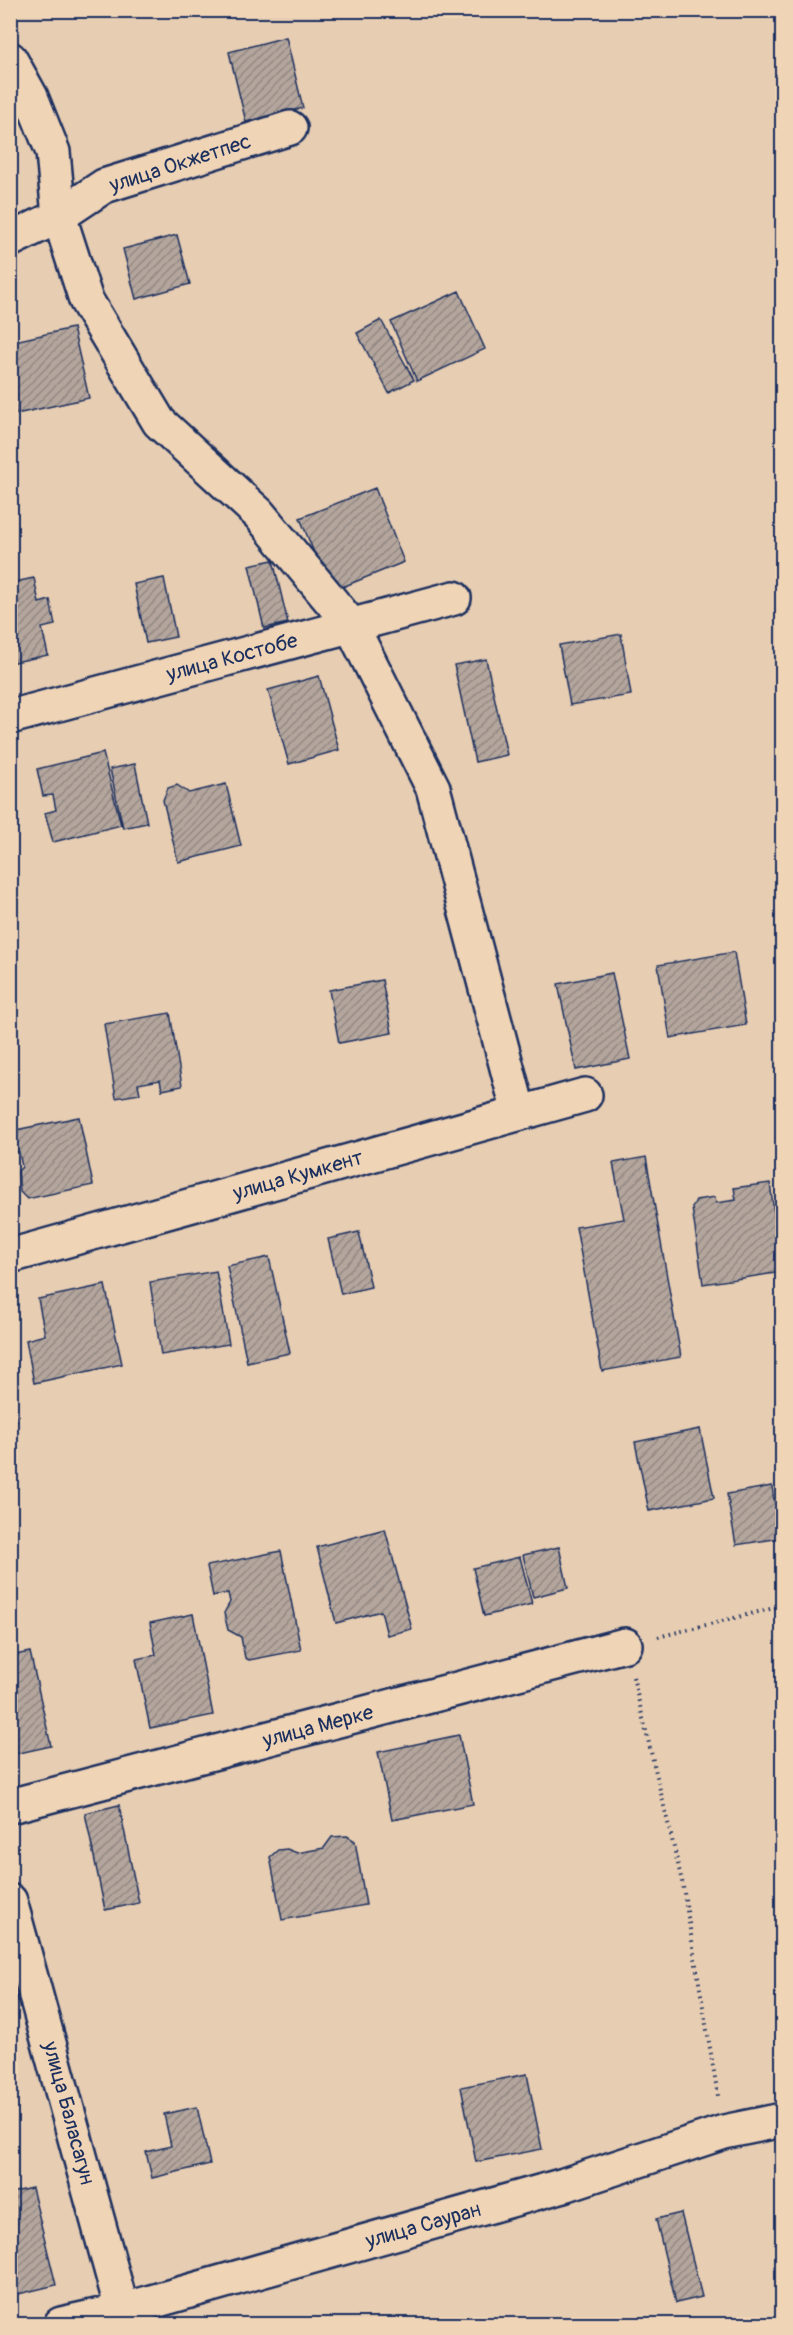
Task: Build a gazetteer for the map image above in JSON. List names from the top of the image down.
{
  "streets": {
    "street": [
      "улица Окжетпес",
      "улица Костобе",
      "улица Кумкент",
      "улица Мерке",
      "улица Баласагун",
      "улица Сауран"
    ]
  },
  "crossings": [
    ["улица Баласагун", "улица Сауран"]
  ]
}
